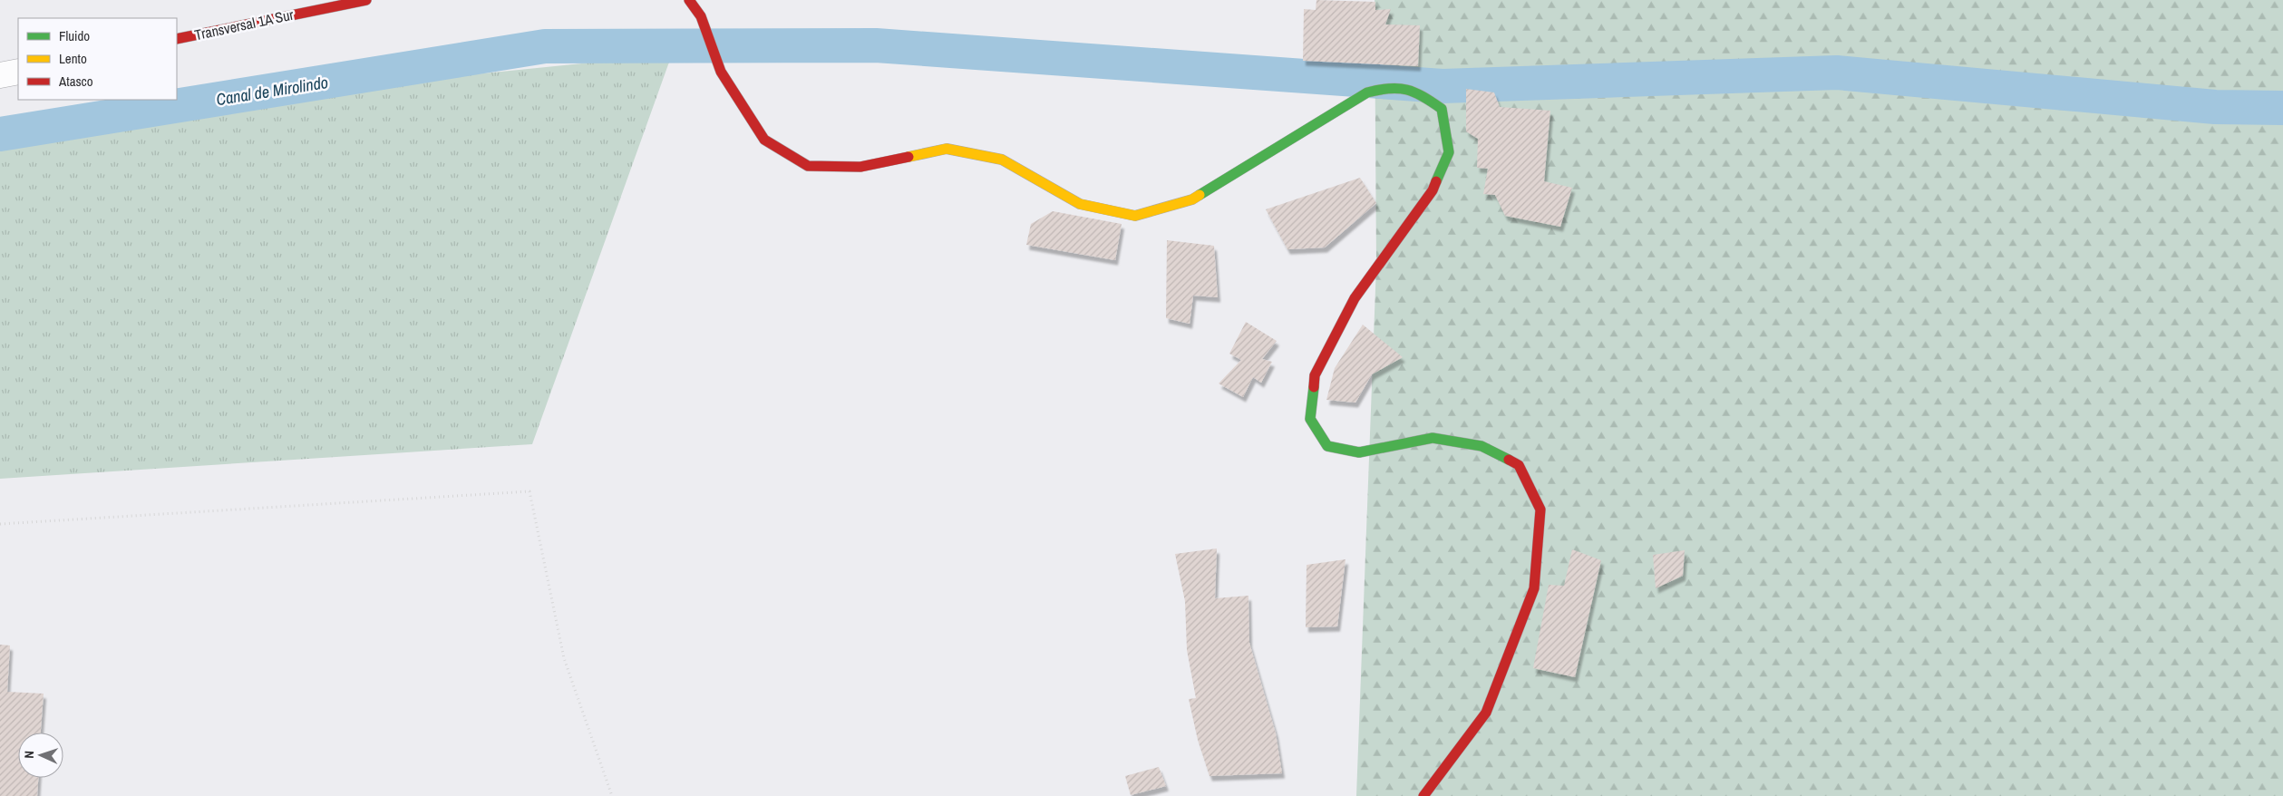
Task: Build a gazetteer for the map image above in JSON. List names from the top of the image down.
{
  "streets": {
    "street": ["Transversal 1A Sur"]
  },
  "water": ["Canal de Mirolindo"],
  "legend": ["Fluido", "Lento", "Atasco"],
  "north": "left"
}
